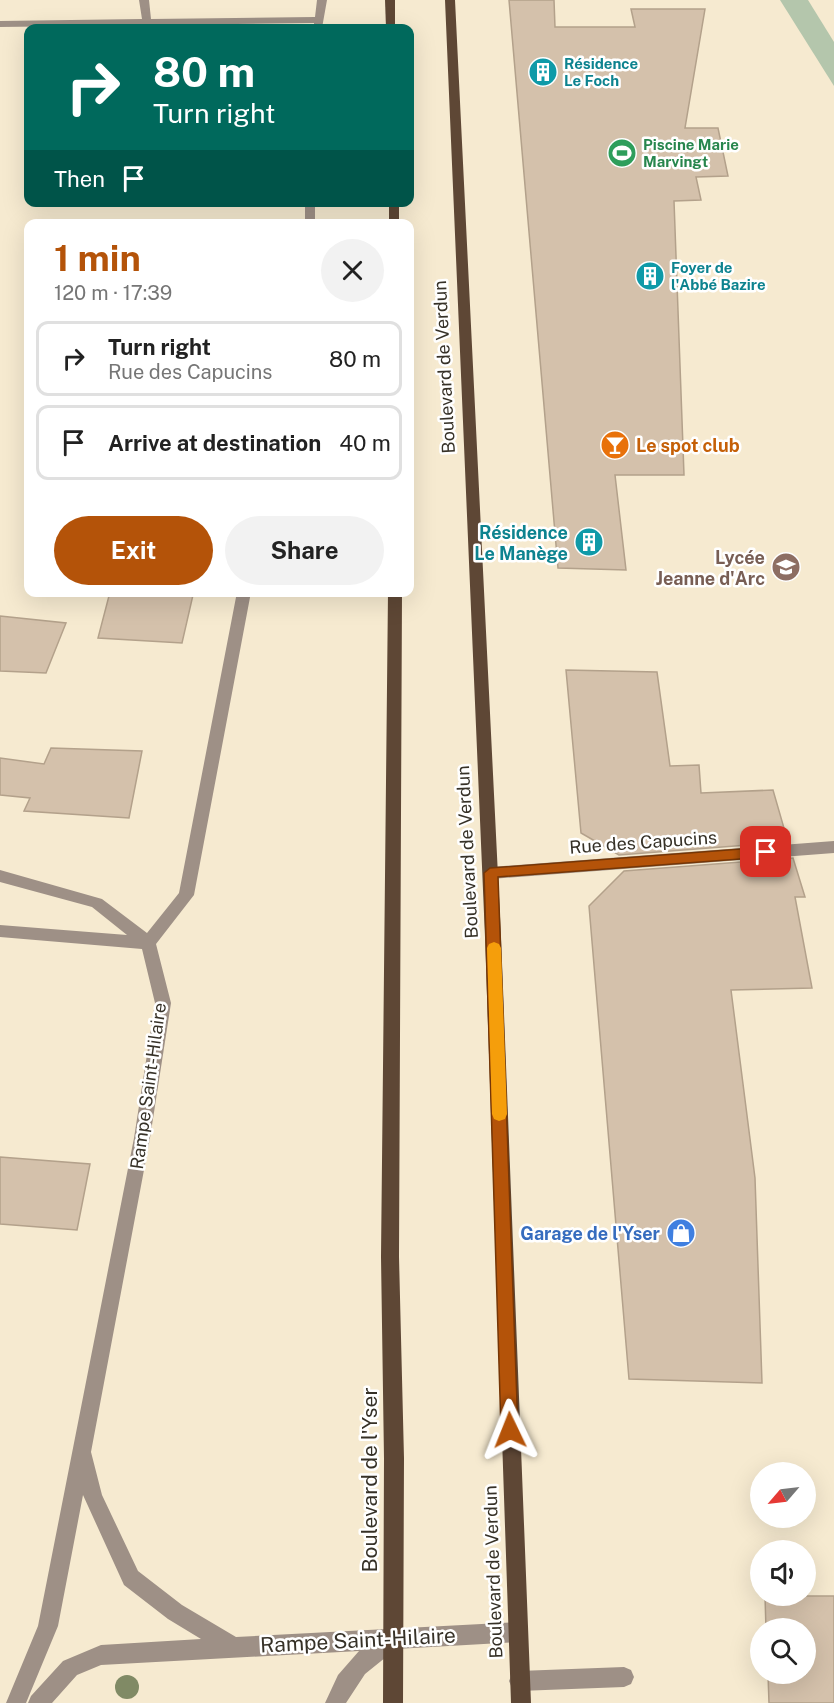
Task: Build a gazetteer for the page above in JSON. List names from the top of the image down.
{
  "streets": {
    "main road": ["Boulevard de Verdun", "Boulevard de l'Yser"],
    "street": ["Rue des Capucins", "Rampe Saint-Hilaire"]
  },
  "crossings": [
    ["Boulevard de Verdun", "Rue des Capucins"],
    ["Boulevard de Verdun", "Rampe Saint-Hilaire"],
    ["Rampe Saint-Hilaire", "Boulevard de l'Yser"]
  ],
  "places": {
    "building": ["Résidence Le Foch", "Foyer de l'Abbé Bazire", "Résidence Le Manège"],
    "sports": ["Piscine Marie Marvingt"],
    "bar": ["Le spot club"],
    "school or university": ["Lycée Jeanne d'Arc"],
    "shop": ["Garage de l'Yser"]
  },
  "north": "bottom left",
  "page": {
    "turn": ["80 m", "Turn right"],
    "then": "Then",
    "heading": ["1 min", "120 m · 17:39"],
    "list": [
      {
        "name": "Turn right",
        "note": "Rue des Capucins",
        "value": "80 m"
      },
      {
        "name": "Arrive at destination",
        "value": "40 m"
      }
    ],
    "buttons": ["Exit", "Share"]
  }
}
